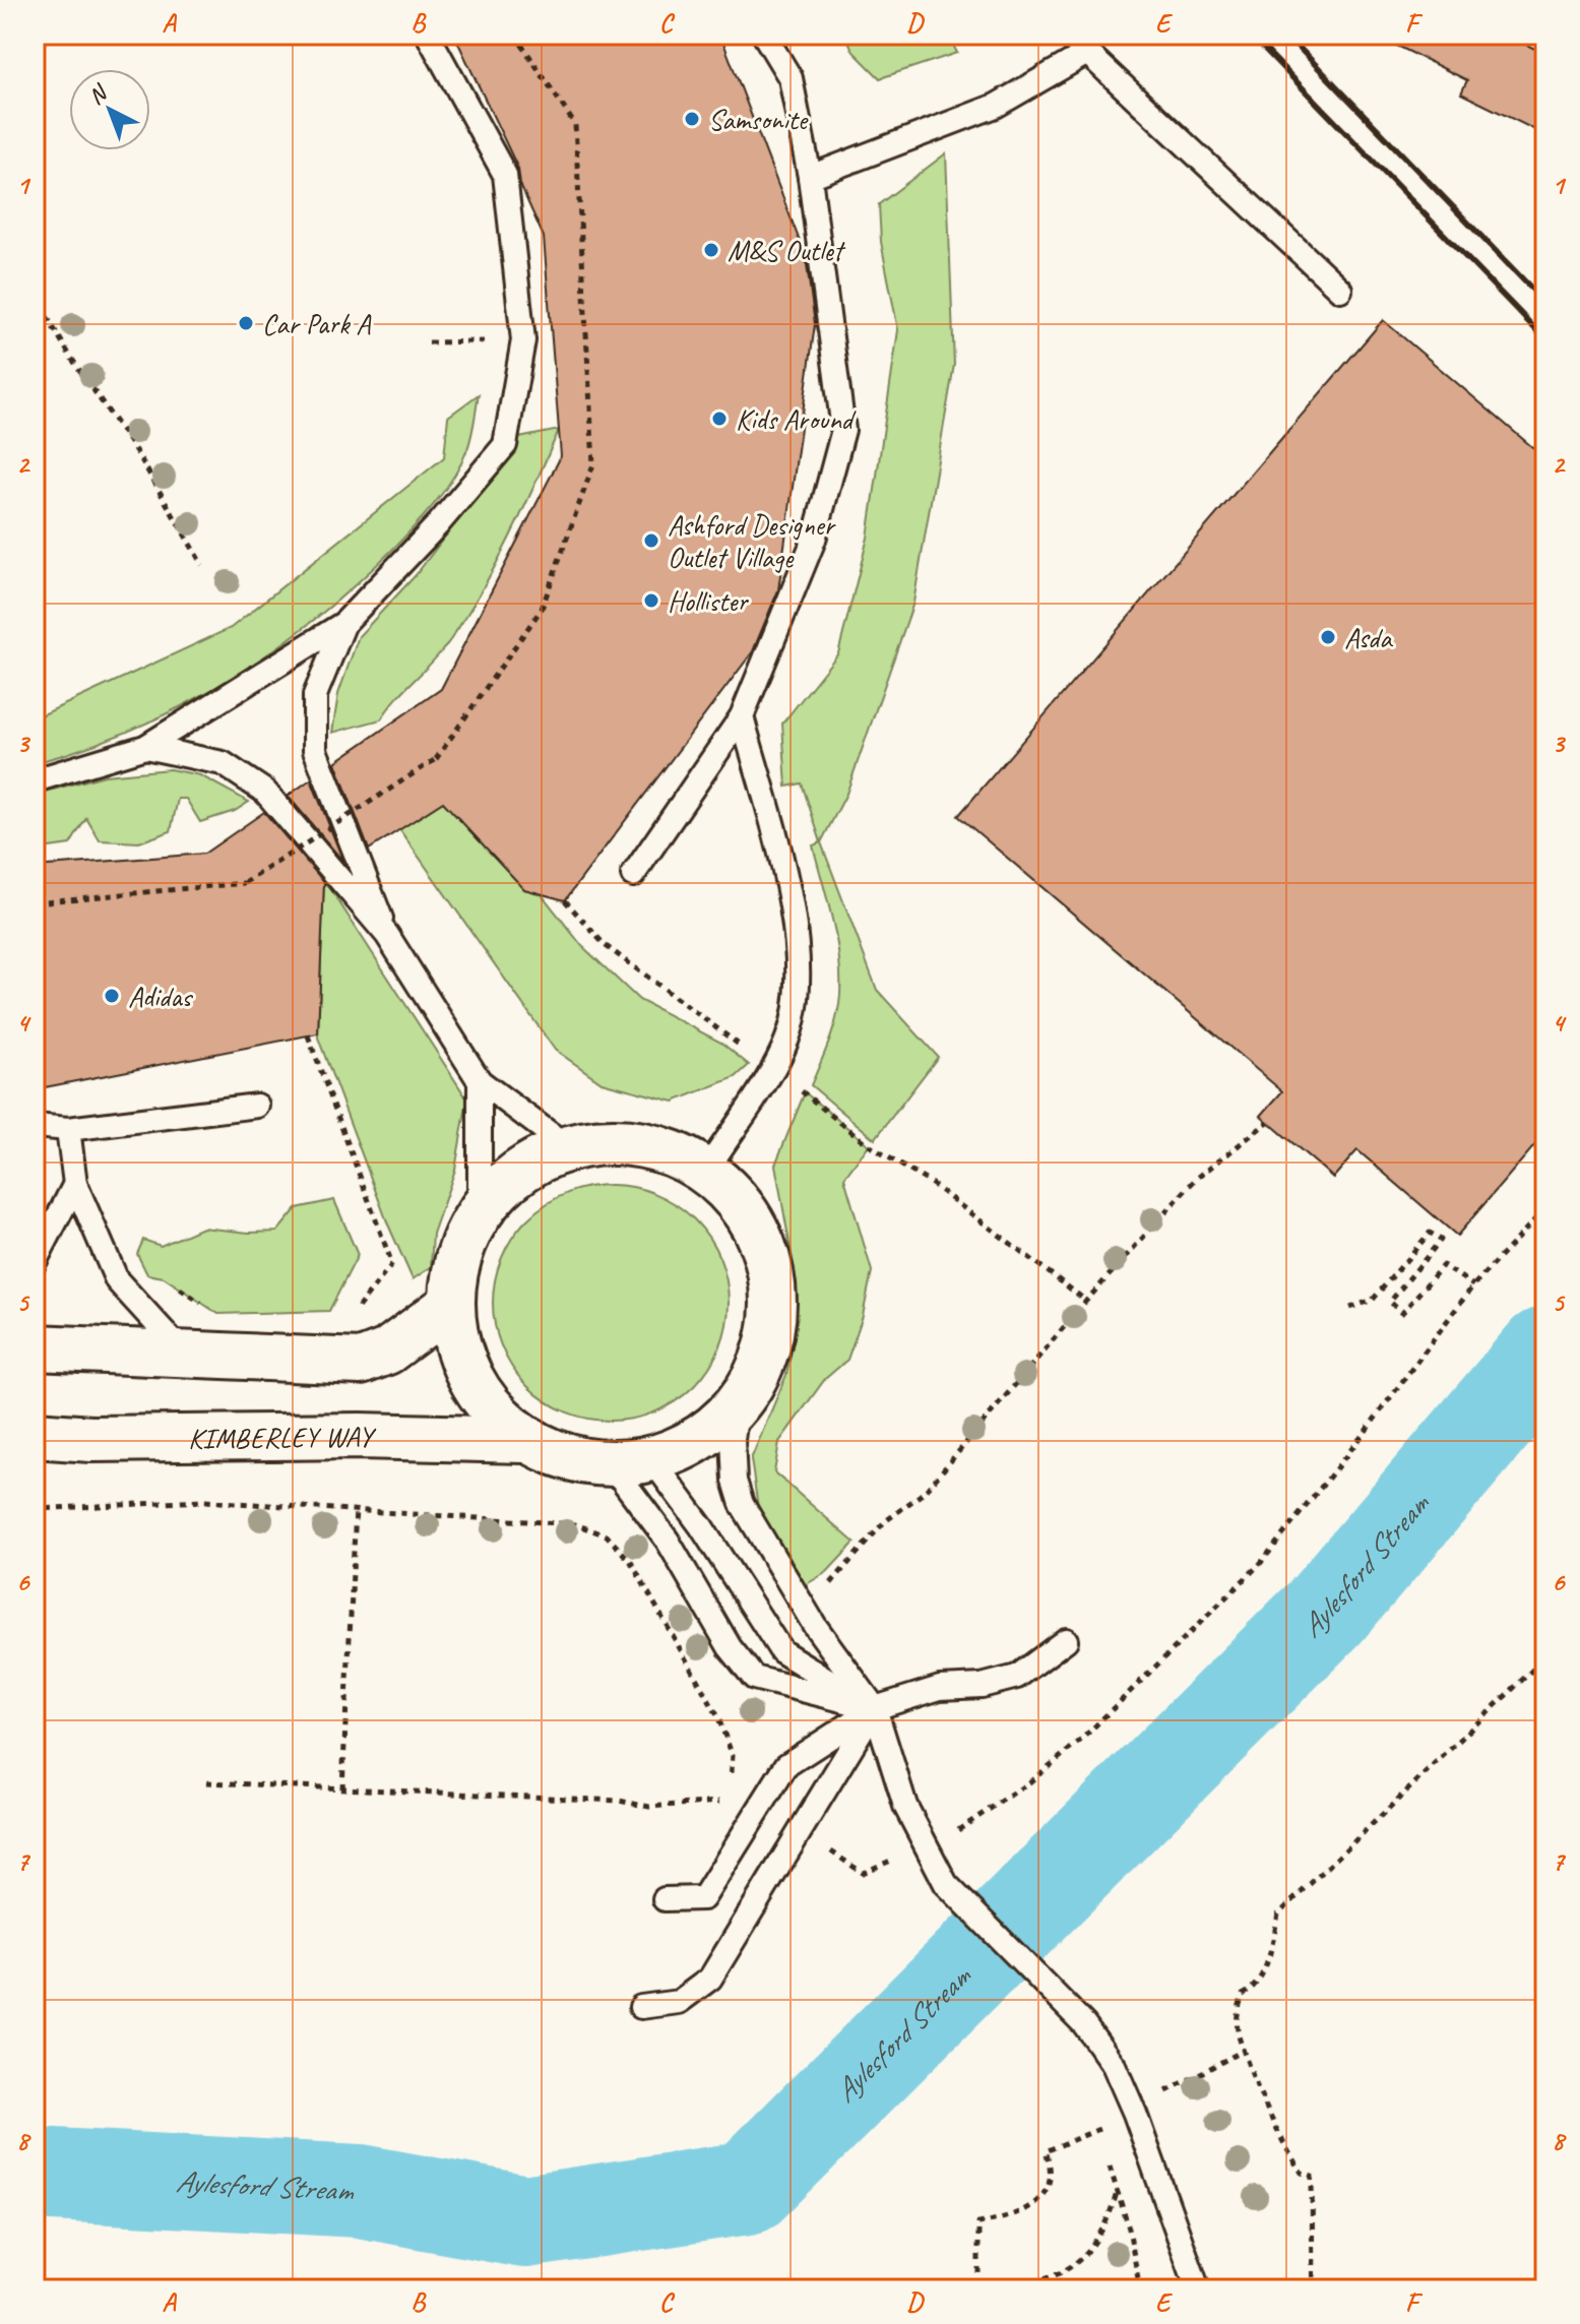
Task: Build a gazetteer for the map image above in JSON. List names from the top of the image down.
{
  "streets": {
    "street": ["KIMBERLEY WAY"]
  },
  "water": ["Aylesford Stream"],
  "places": [
    "Samsonite",
    "M&S Outlet",
    "Car Park A",
    "Kids Around",
    "Ashford Designer Outlet Village",
    "Hollister",
    "Asda",
    "Adidas"
  ],
  "north": "top left",
  "grid": {
    "columns": [
      "A",
      "B",
      "C",
      "D",
      "E",
      "F"
    ],
    "rows": [
      "1",
      "2",
      "3",
      "4",
      "5",
      "6",
      "7",
      "8"
    ]
  }
}
